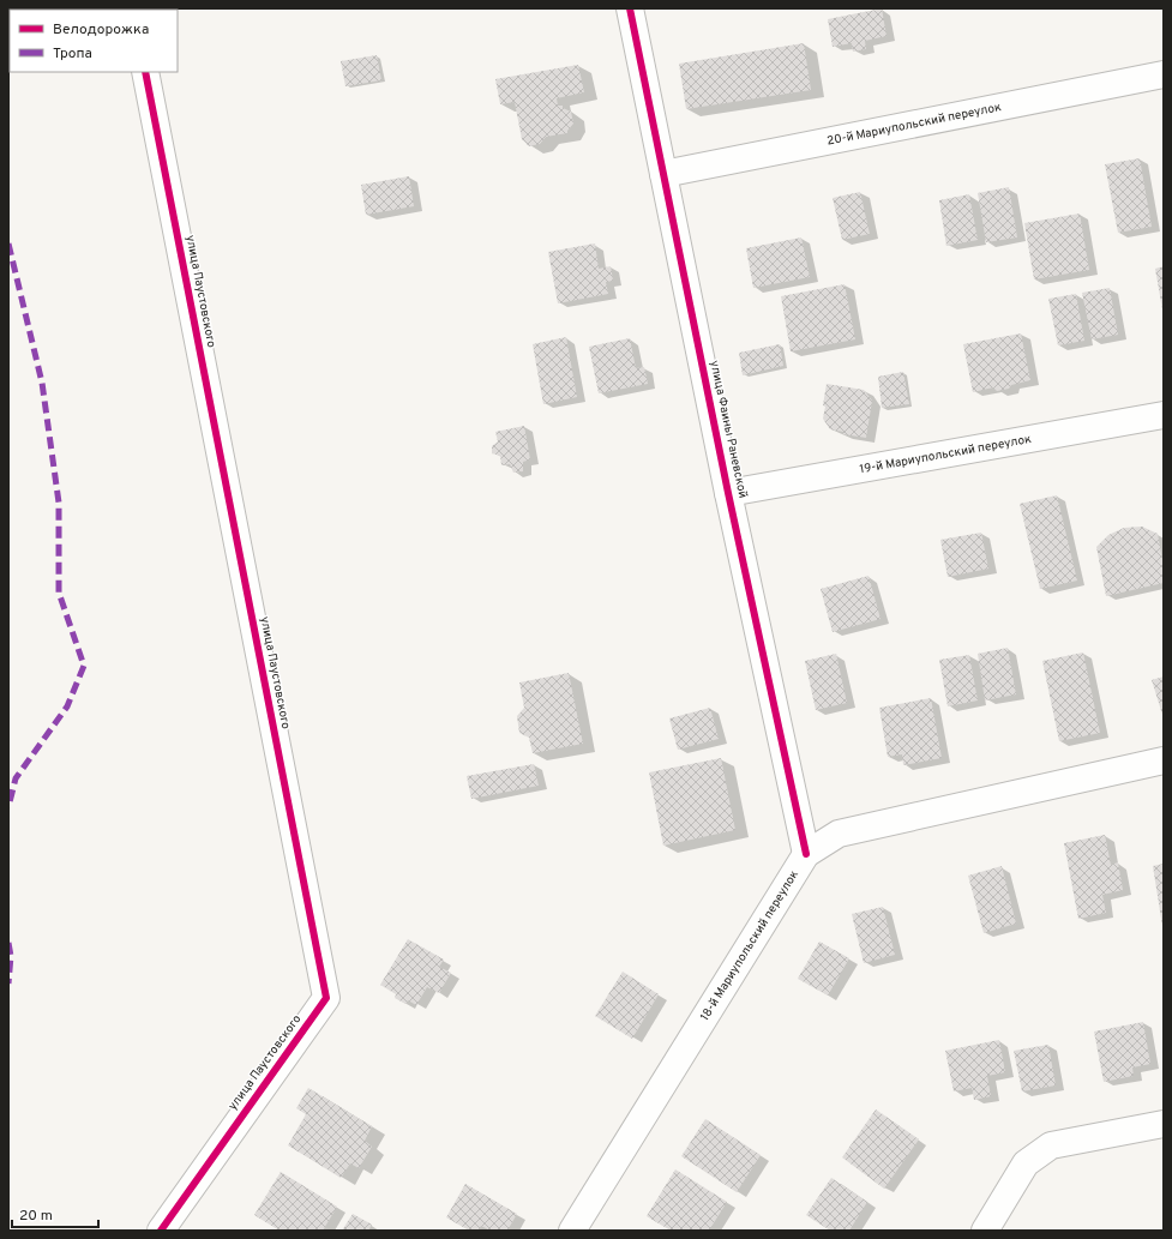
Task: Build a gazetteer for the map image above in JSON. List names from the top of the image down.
{
  "streets": {
    "street": [
      "20-й Мариупольский переулок",
      "улица Паустовского",
      "улица Фаины Раневской",
      "19-й Мариупольский переулок",
      "18-й Мариупольский переулок"
    ]
  },
  "crossings": [
    ["20-й Мариупольский переулок", "улица Фаины Раневской"],
    ["улица Фаины Раневской", "19-й Мариупольский переулок"],
    ["улица Фаины Раневской", "18-й Мариупольский переулок"]
  ],
  "legend": ["Велодорожка", "Тропа"],
  "scale_bar": "20 m"
}
